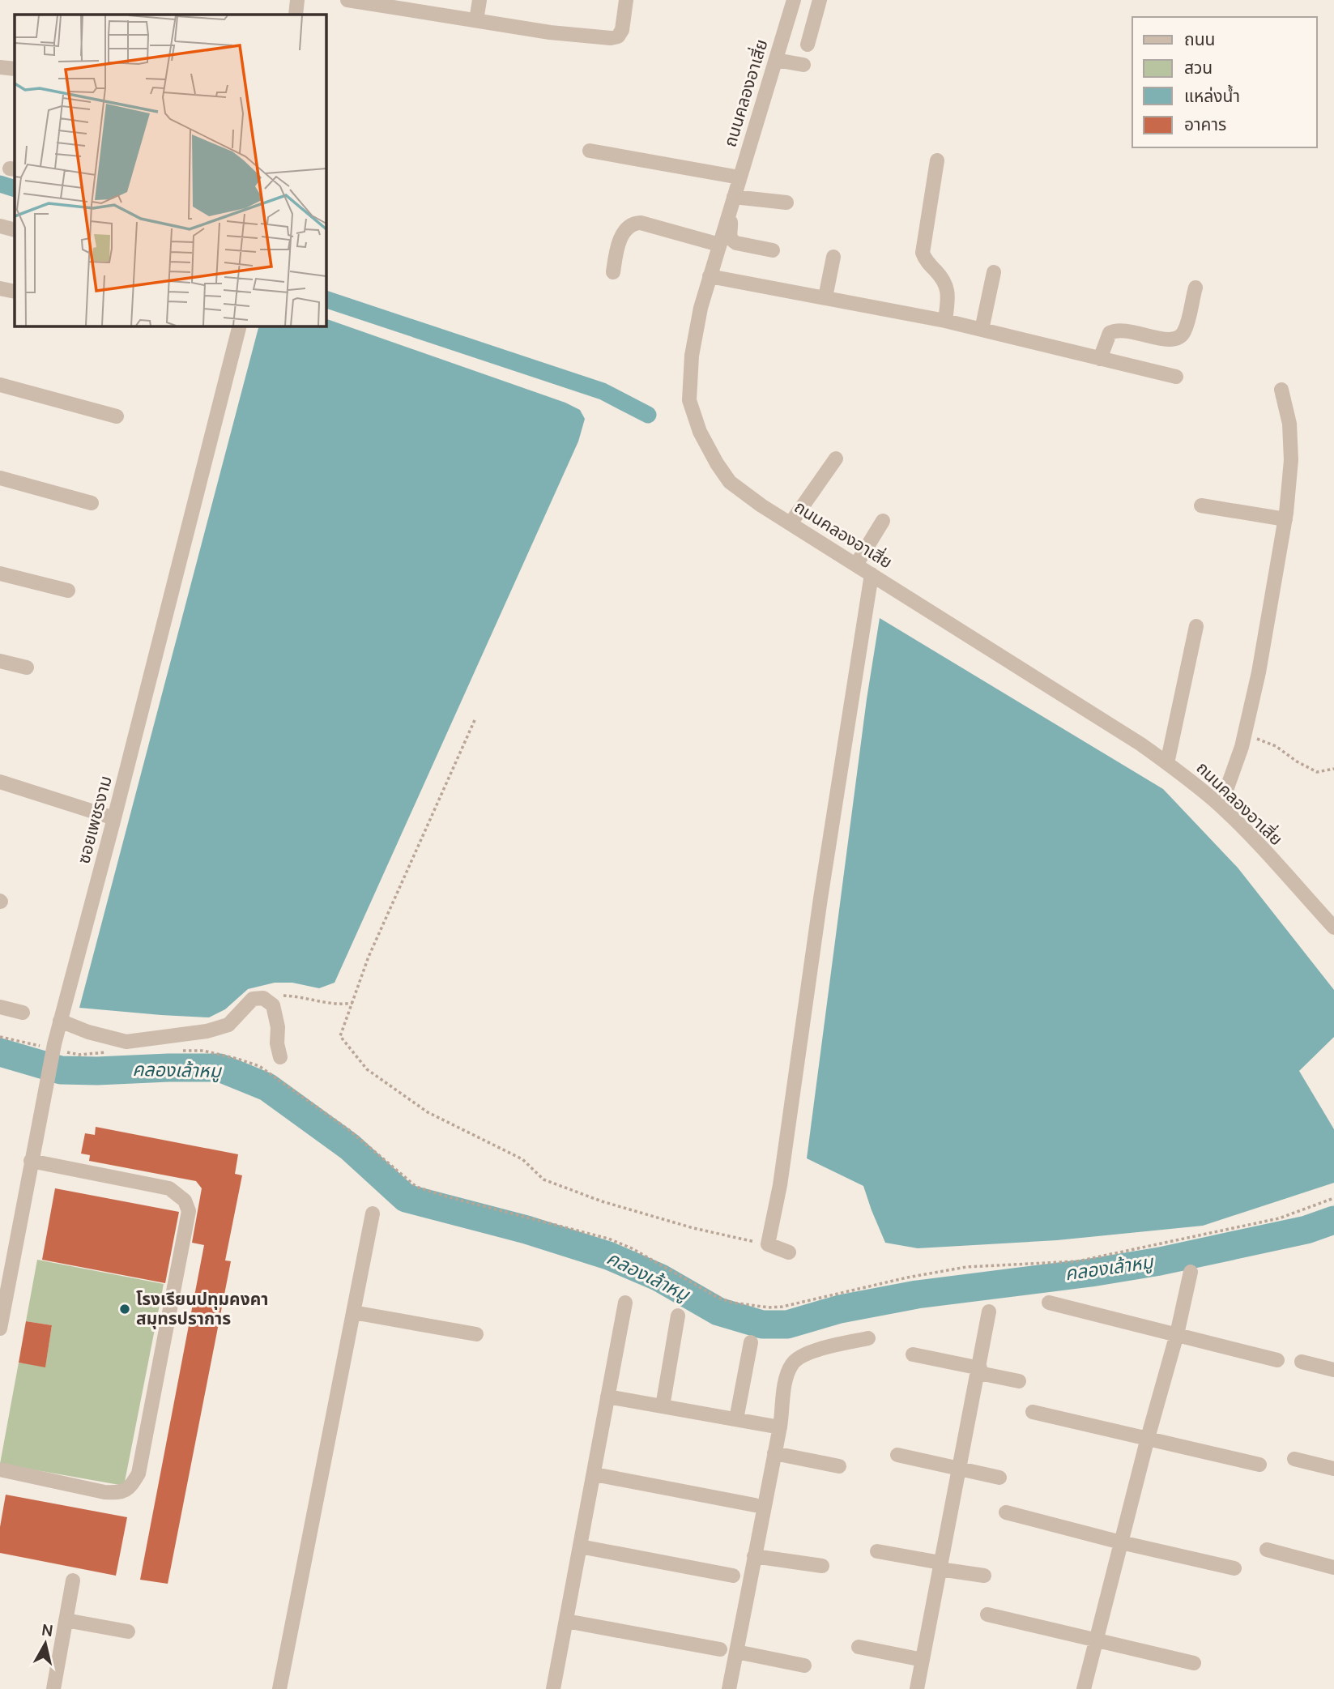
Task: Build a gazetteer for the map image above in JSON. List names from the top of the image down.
{
  "streets": {
    "street": ["ถนนคลองอาเสี่ย", "ซอยเพชรงาม"]
  },
  "water": ["คลองเล้าหมู"],
  "places": ["โรงเรียนปทุมคงคา สมุทรปราการ"],
  "legend": [
    "ถนน",
    "สวน",
    "แหล่งน้ำ",
    "อาคาร"
  ],
  "north": "top"
}
